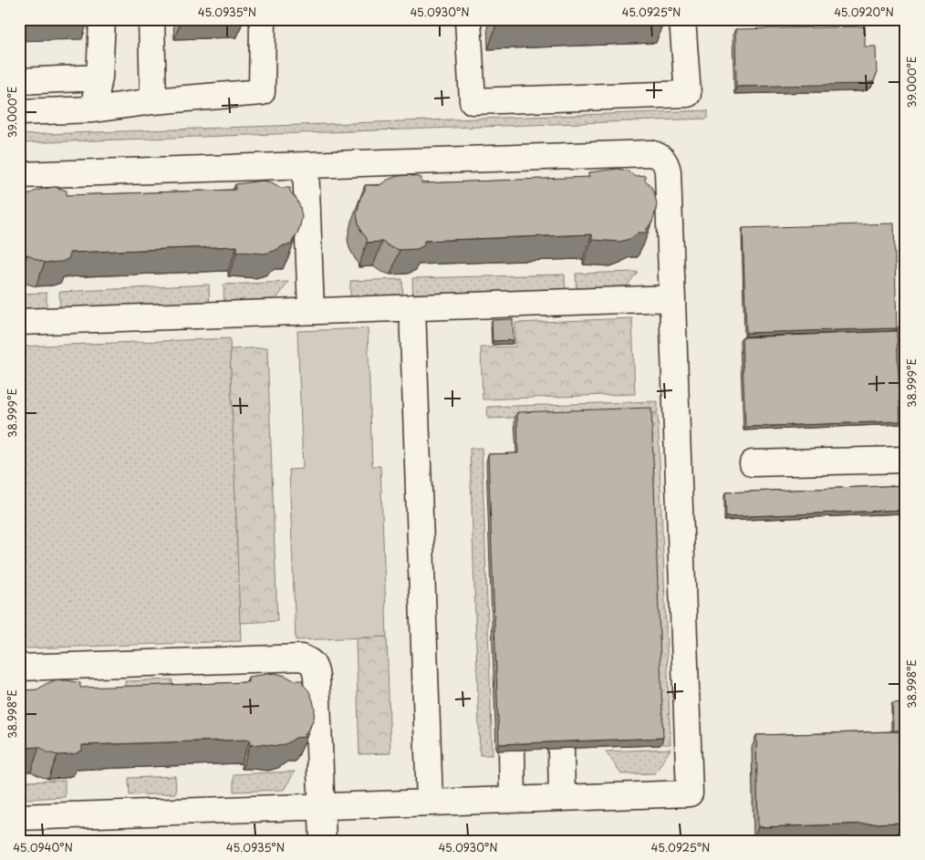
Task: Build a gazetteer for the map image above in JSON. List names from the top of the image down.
{
  "coordinates": [
    "45.0935°N",
    "45.0930°N",
    "45.0925°N",
    "45.0920°N",
    "39.000°E",
    "38.999°E",
    "38.998°E",
    "45.0940°N"
  ]
}
